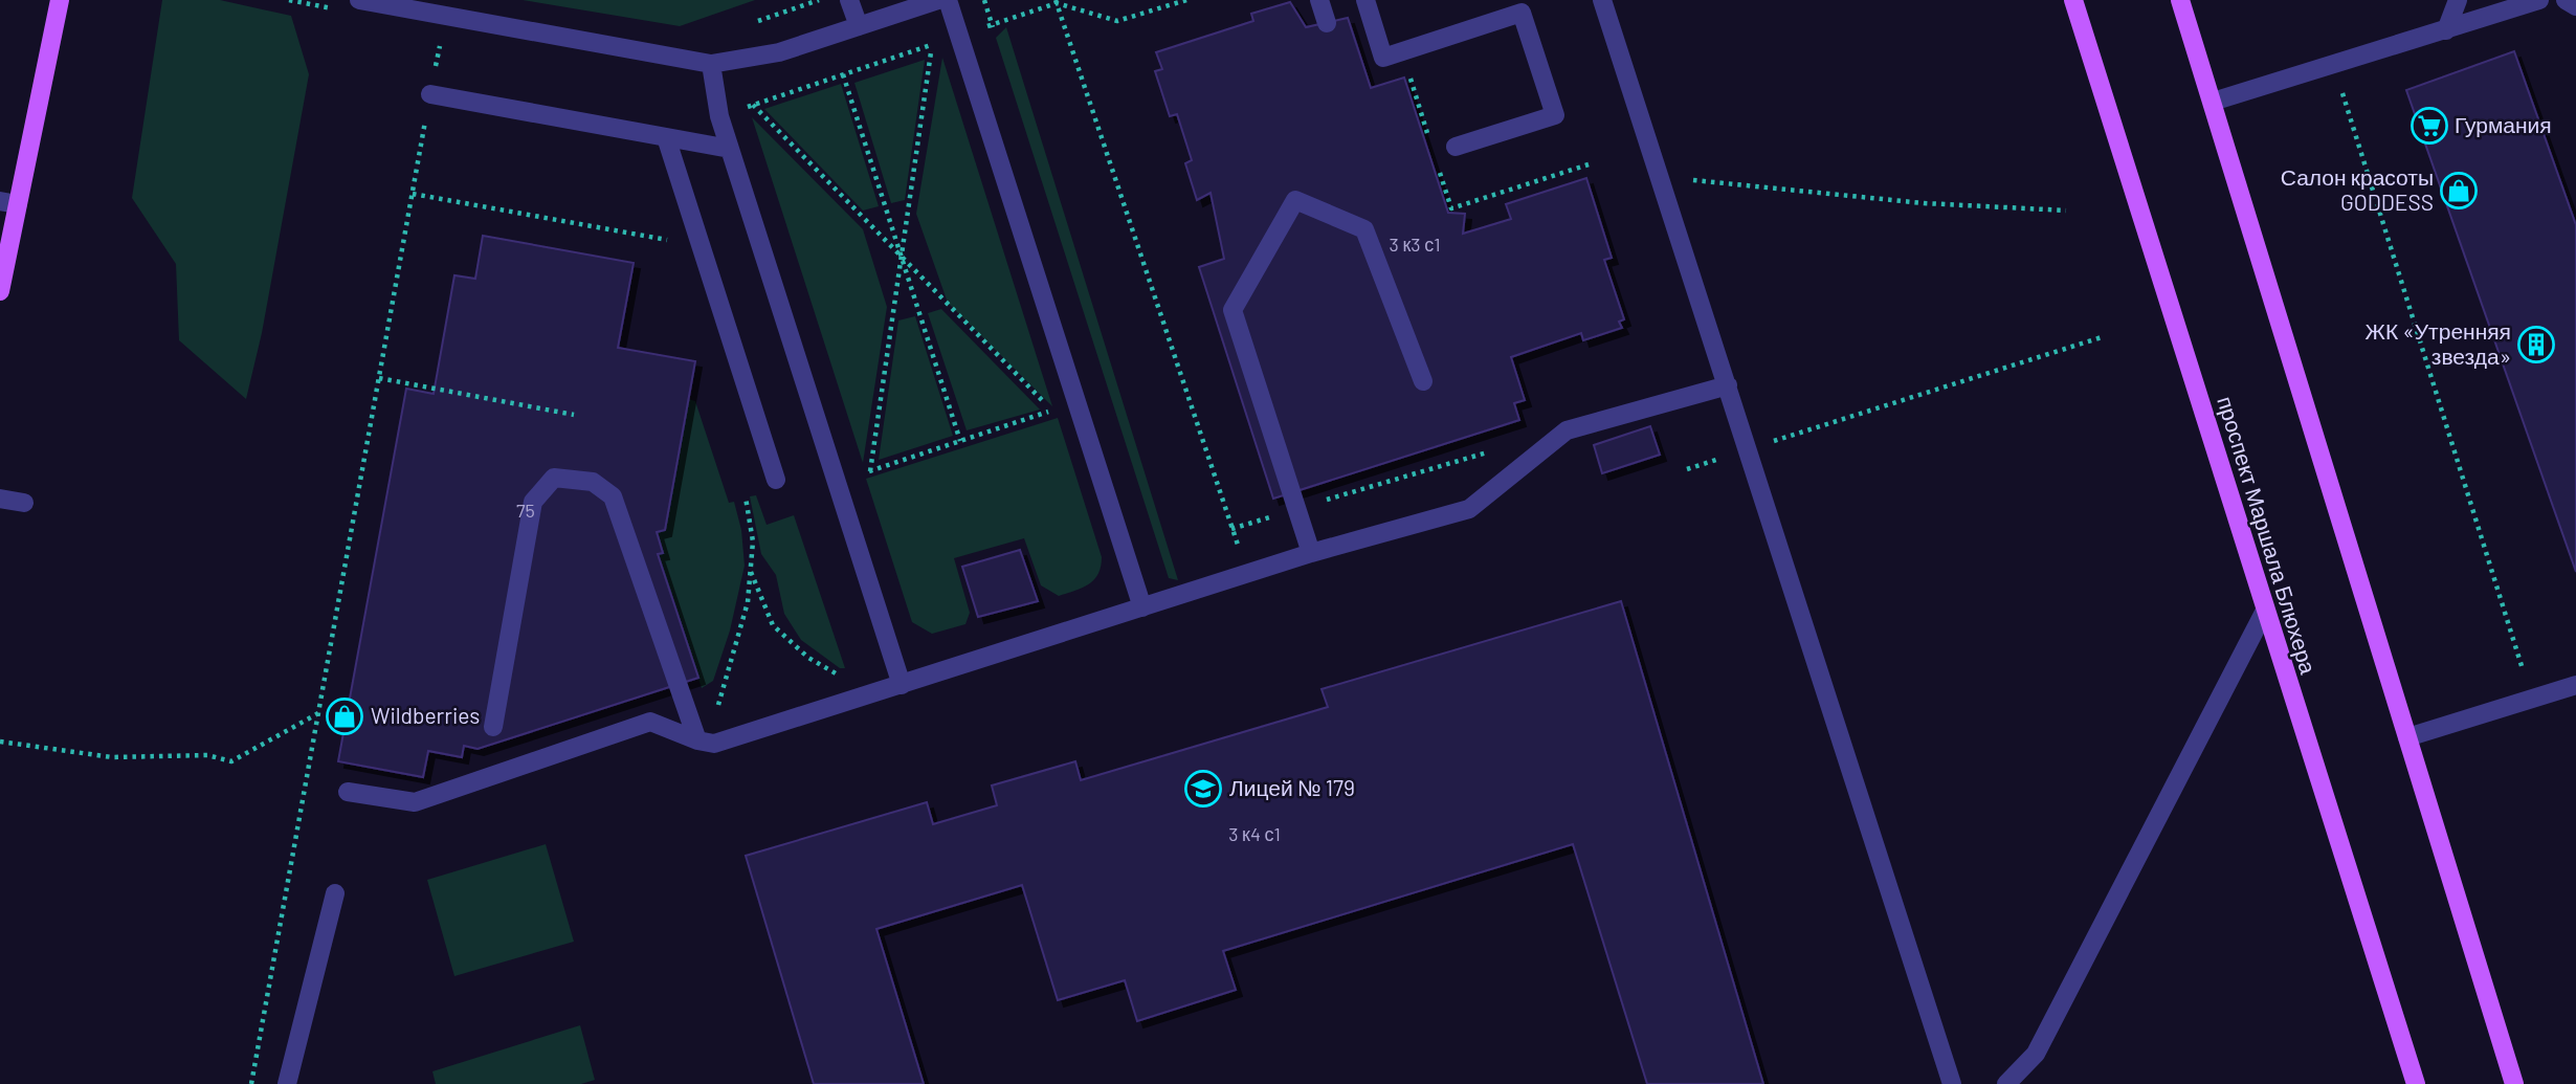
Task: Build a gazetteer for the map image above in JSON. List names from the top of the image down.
{
  "streets": {
    "main road": ["проспект Маршала Блюхера"]
  },
  "places": {
    "supermarket": ["Гурмания"],
    "shop": ["Салон красоты GODDESS", "Wildberries"],
    "building": ["ЖК «Утренняя звезда»"],
    "school or university": ["Лицей № 179"]
  },
  "house_numbers": ["3 к3 с1", "75", "3 к4 с1"]
}
